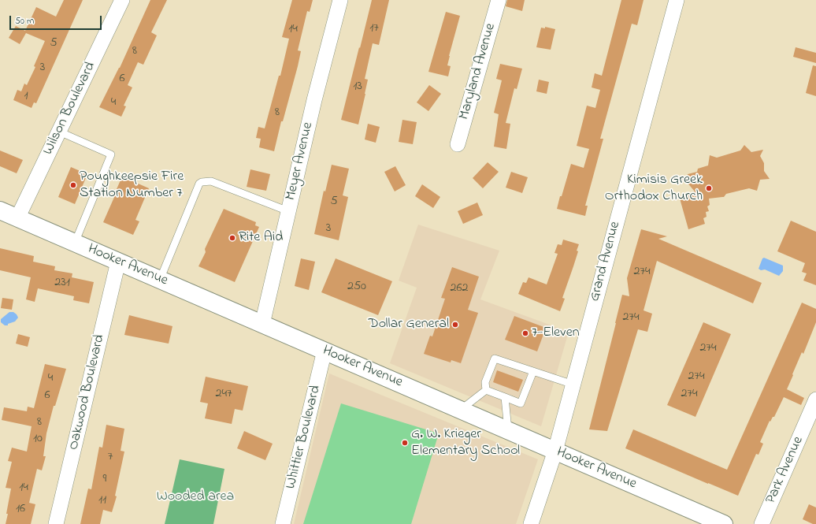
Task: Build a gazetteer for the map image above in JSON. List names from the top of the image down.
{
  "streets": {
    "street": [
      "Maryland Avenue",
      "Wilson Boulevard",
      "Meyer Avenue",
      "Grand Avenue",
      "Hooker Avenue",
      "Oakwood Boulevard",
      "Whittier Boulevard",
      "Park Avenue"
    ]
  },
  "crossings": [
    ["Wilson Boulevard", "Hooker Avenue"],
    ["Meyer Avenue", "Hooker Avenue"],
    ["Grand Avenue", "Hooker Avenue"],
    ["Hooker Avenue", "Oakwood Boulevard"],
    ["Hooker Avenue", "Whittier Boulevard"]
  ],
  "parks": ["Wooded area"],
  "places": [
    "Poughkeepsie Fire Station Number 7",
    "Kimisis Greek Orthodox Church",
    "Rite Aid",
    "Dollar General",
    "7-Eleven",
    "G. W. Krieger Elementary School"
  ],
  "house_numbers": [
    "17",
    "14",
    "5",
    "8",
    "3",
    "6",
    "13",
    "1",
    "4",
    "8",
    "5",
    "3",
    "274",
    "231",
    "250",
    "262",
    "274",
    "274",
    "274",
    "4",
    "247",
    "274",
    "6",
    "8",
    "10",
    "7",
    "9",
    "14",
    "11",
    "16"
  ],
  "scale_bar": "50 m"
}
